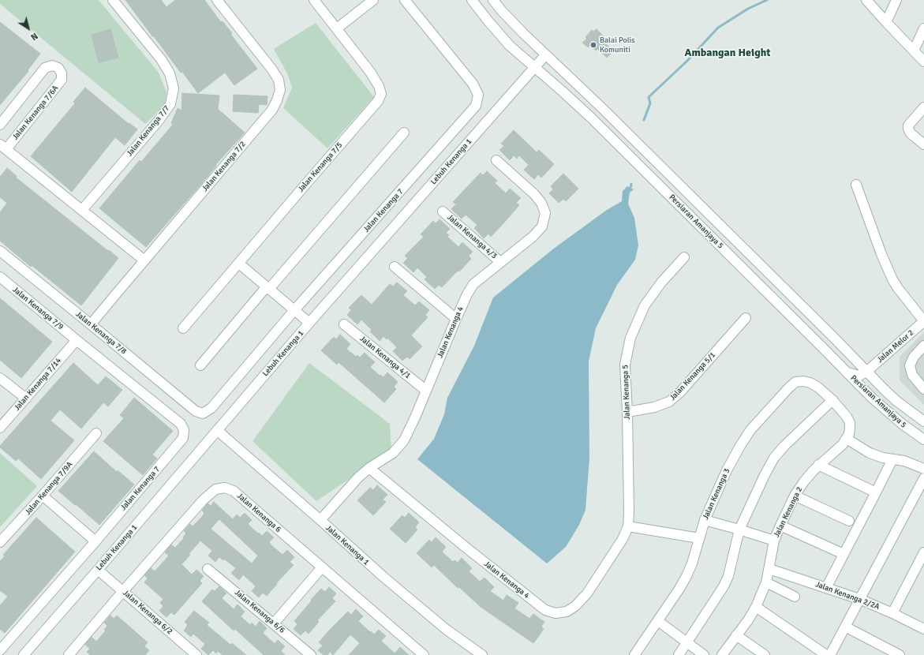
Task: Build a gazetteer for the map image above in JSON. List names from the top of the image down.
{
  "streets": {
    "street": [
      "Jalan Kenanga 7/6A",
      "Jalan Kenanga 7/7",
      "Lebuh Kenanga 1",
      "Jalan Kenanga 7/2",
      "Jalan Kenanga 7/5",
      "Jalan Kenanga 7",
      "Persiaran Amanjaya 5",
      "Jalan Kenanga 4/3",
      "Jalan Kenanga 7/9",
      "Jalan Kenanga 4",
      "Jalan Kenanga 7/8",
      "Jalan Melor 2",
      "Jalan Kenanga 4/1",
      "Jalan Kenanga 5/1",
      "Jalan Kenanga 7/14",
      "Jalan Kenanga 5",
      "Jalan Kenanga 7/9A",
      "Jalan Kenanga 3",
      "Jalan Kenanga 2",
      "Jalan Kenanga 6",
      "Jalan Kenanga 1",
      "Jalan Kenanga 2/2A",
      "Jalan Kenanga 6/6",
      "Jalan Kenanga 6/2"
    ]
  },
  "crossings": [
    ["Lebuh Kenanga 1", "Persiaran Amanjaya 5"],
    ["Lebuh Kenanga 1", "Jalan Kenanga 1"],
    ["Lebuh Kenanga 1", "Jalan Kenanga 6/2"],
    ["Jalan Kenanga 7/2", "Jalan Kenanga 7/8"],
    ["Jalan Kenanga 7", "Jalan Kenanga 7/9"],
    ["Jalan Kenanga 7", "Jalan Kenanga 7/8"],
    ["Jalan Kenanga 7", "Jalan Kenanga 7/14"],
    ["Persiaran Amanjaya 5", "Jalan Melor 2"],
    ["Jalan Kenanga 4/3", "Jalan Kenanga 4"],
    ["Jalan Kenanga 7/9", "Jalan Kenanga 7/14"],
    ["Jalan Kenanga 4", "Jalan Kenanga 4/1"],
    ["Jalan Kenanga 4", "Jalan Kenanga 5"],
    ["Jalan Kenanga 4", "Jalan Kenanga 1"],
    ["Jalan Kenanga 5/1", "Jalan Kenanga 5"],
    ["Jalan Kenanga 2", "Jalan Kenanga 2/2A"],
    ["Jalan Kenanga 6", "Jalan Kenanga 6/2"]
  ],
  "districts": ["Ambangan Height"],
  "places": ["Balai Polis Komuniti"],
  "north": "bottom right"
}
